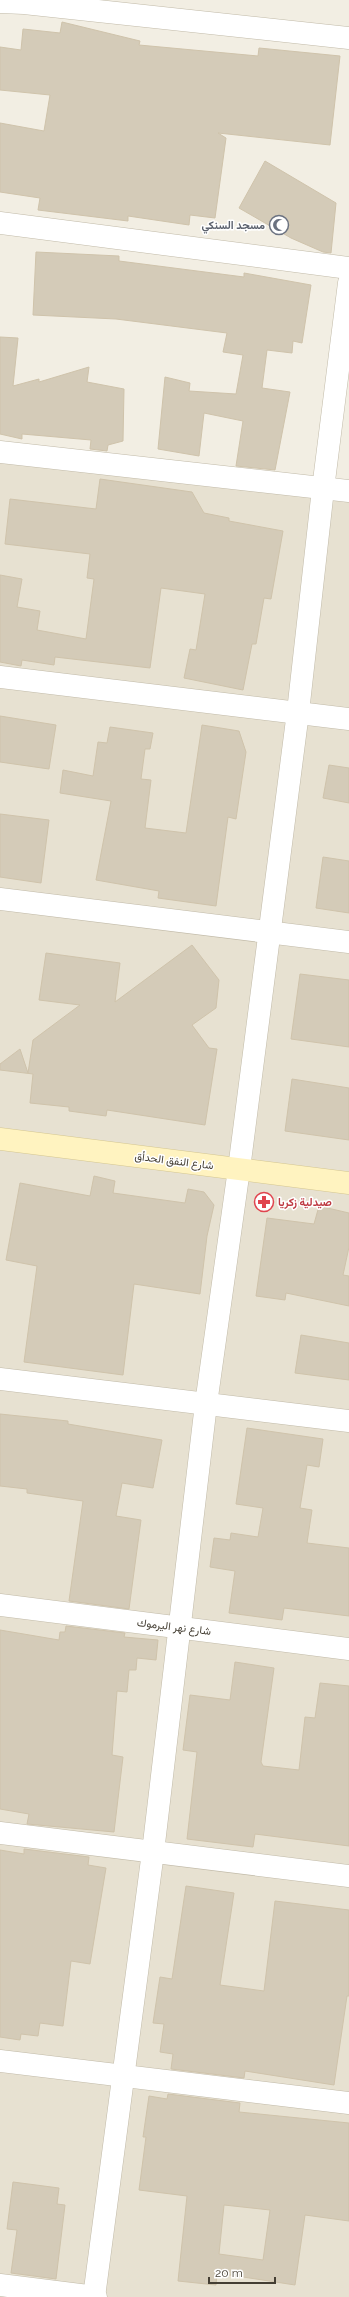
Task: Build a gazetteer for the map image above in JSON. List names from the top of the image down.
{
  "streets": {
    "main road": ["شارع النفق الحدأق"],
    "street": ["شارع نهر اليرموك"]
  },
  "places": {
    "mosque": ["مسجد السنكي"],
    "pharmacy": ["صيدلية زكريا"]
  },
  "scale_bar": "20 m"
}
